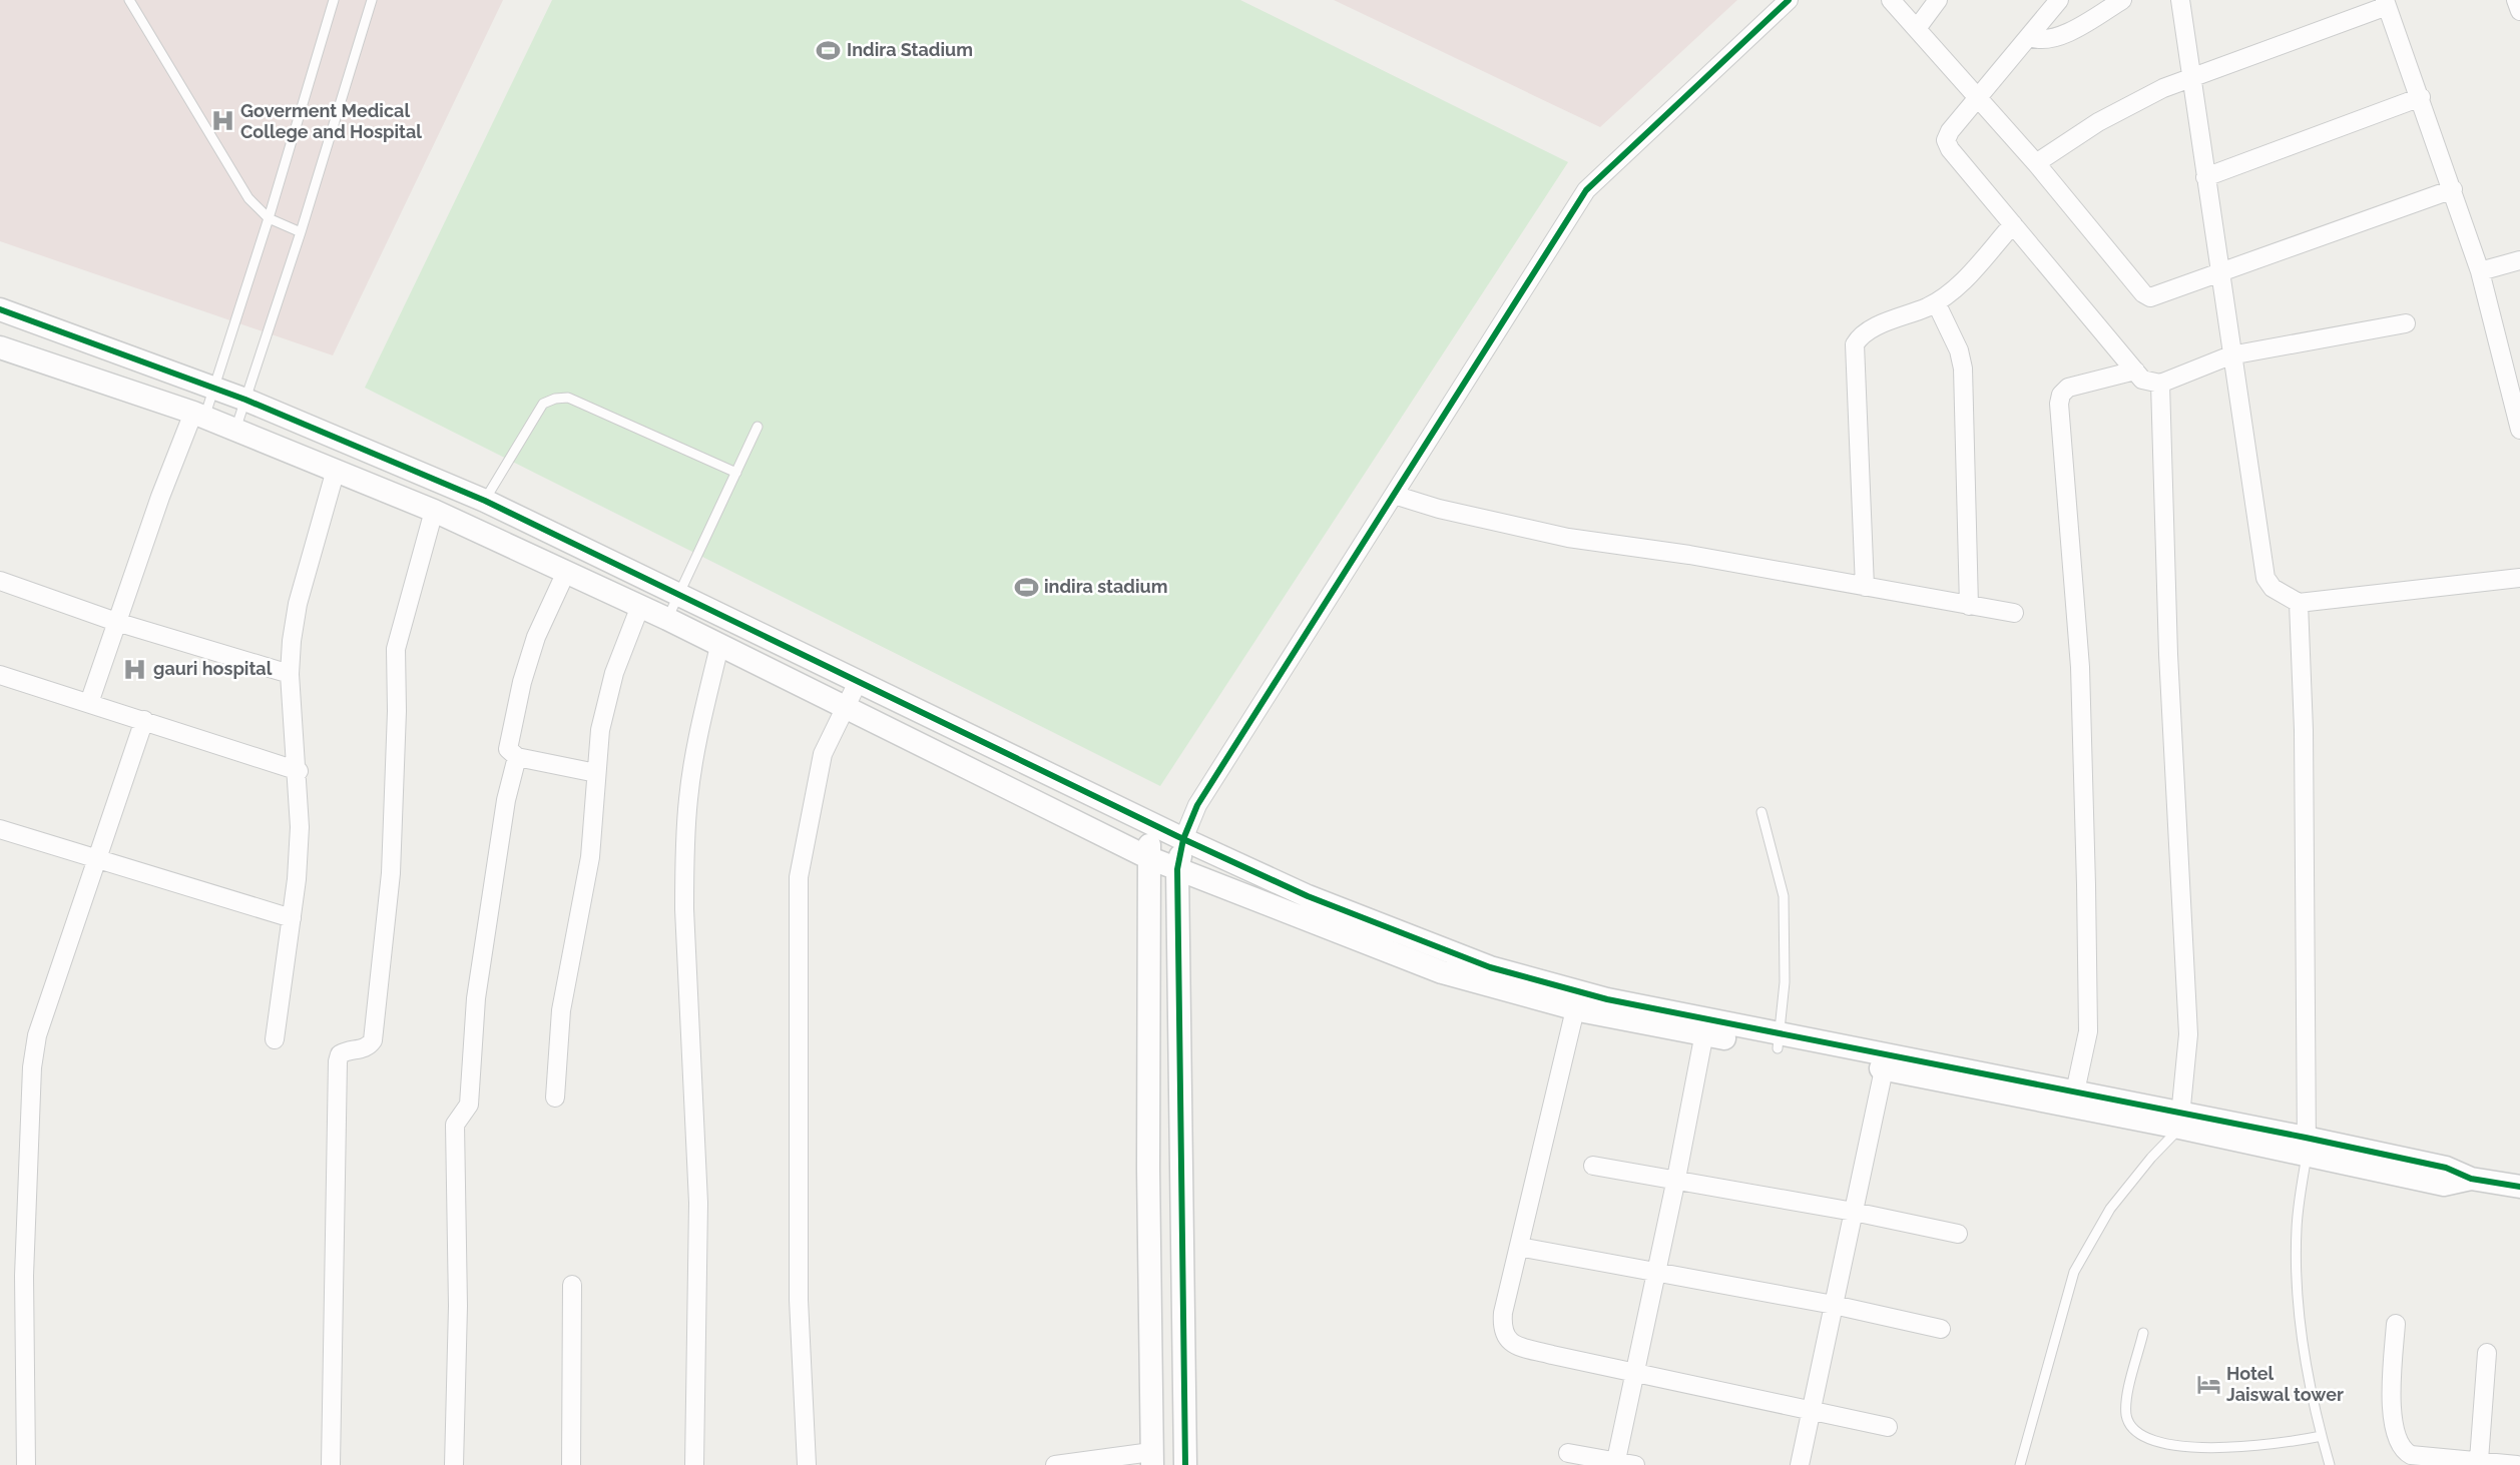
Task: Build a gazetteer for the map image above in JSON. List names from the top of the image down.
{
  "places": {
    "sports": ["Indira Stadium", "indira stadium"],
    "hospital": ["Goverment Medical College and Hospital", "gauri hospital"],
    "hotel": ["Hotel Jaiswal tower"]
  }
}
